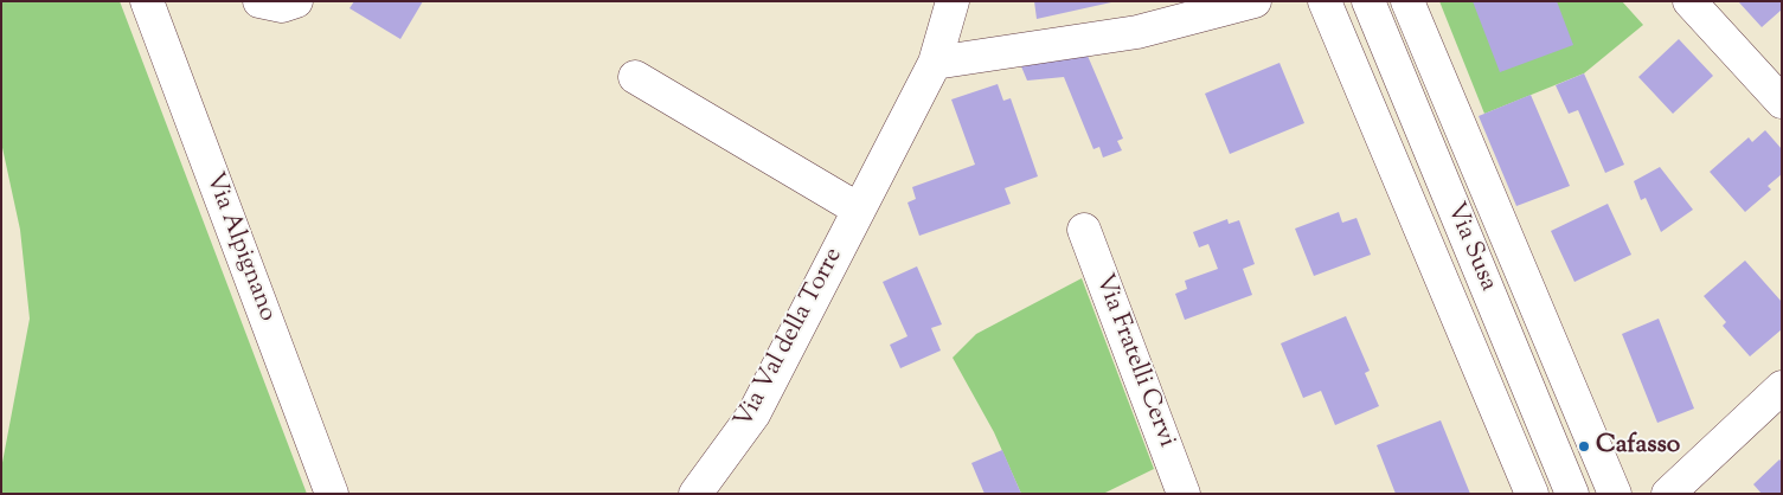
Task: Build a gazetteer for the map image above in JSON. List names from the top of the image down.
{
  "streets": {
    "street": [
      "Via Alpignano",
      "Via Susa",
      "Via Val della Torre",
      "Via Fratelli Cervi"
    ]
  },
  "places": ["Cafasso"]
}
